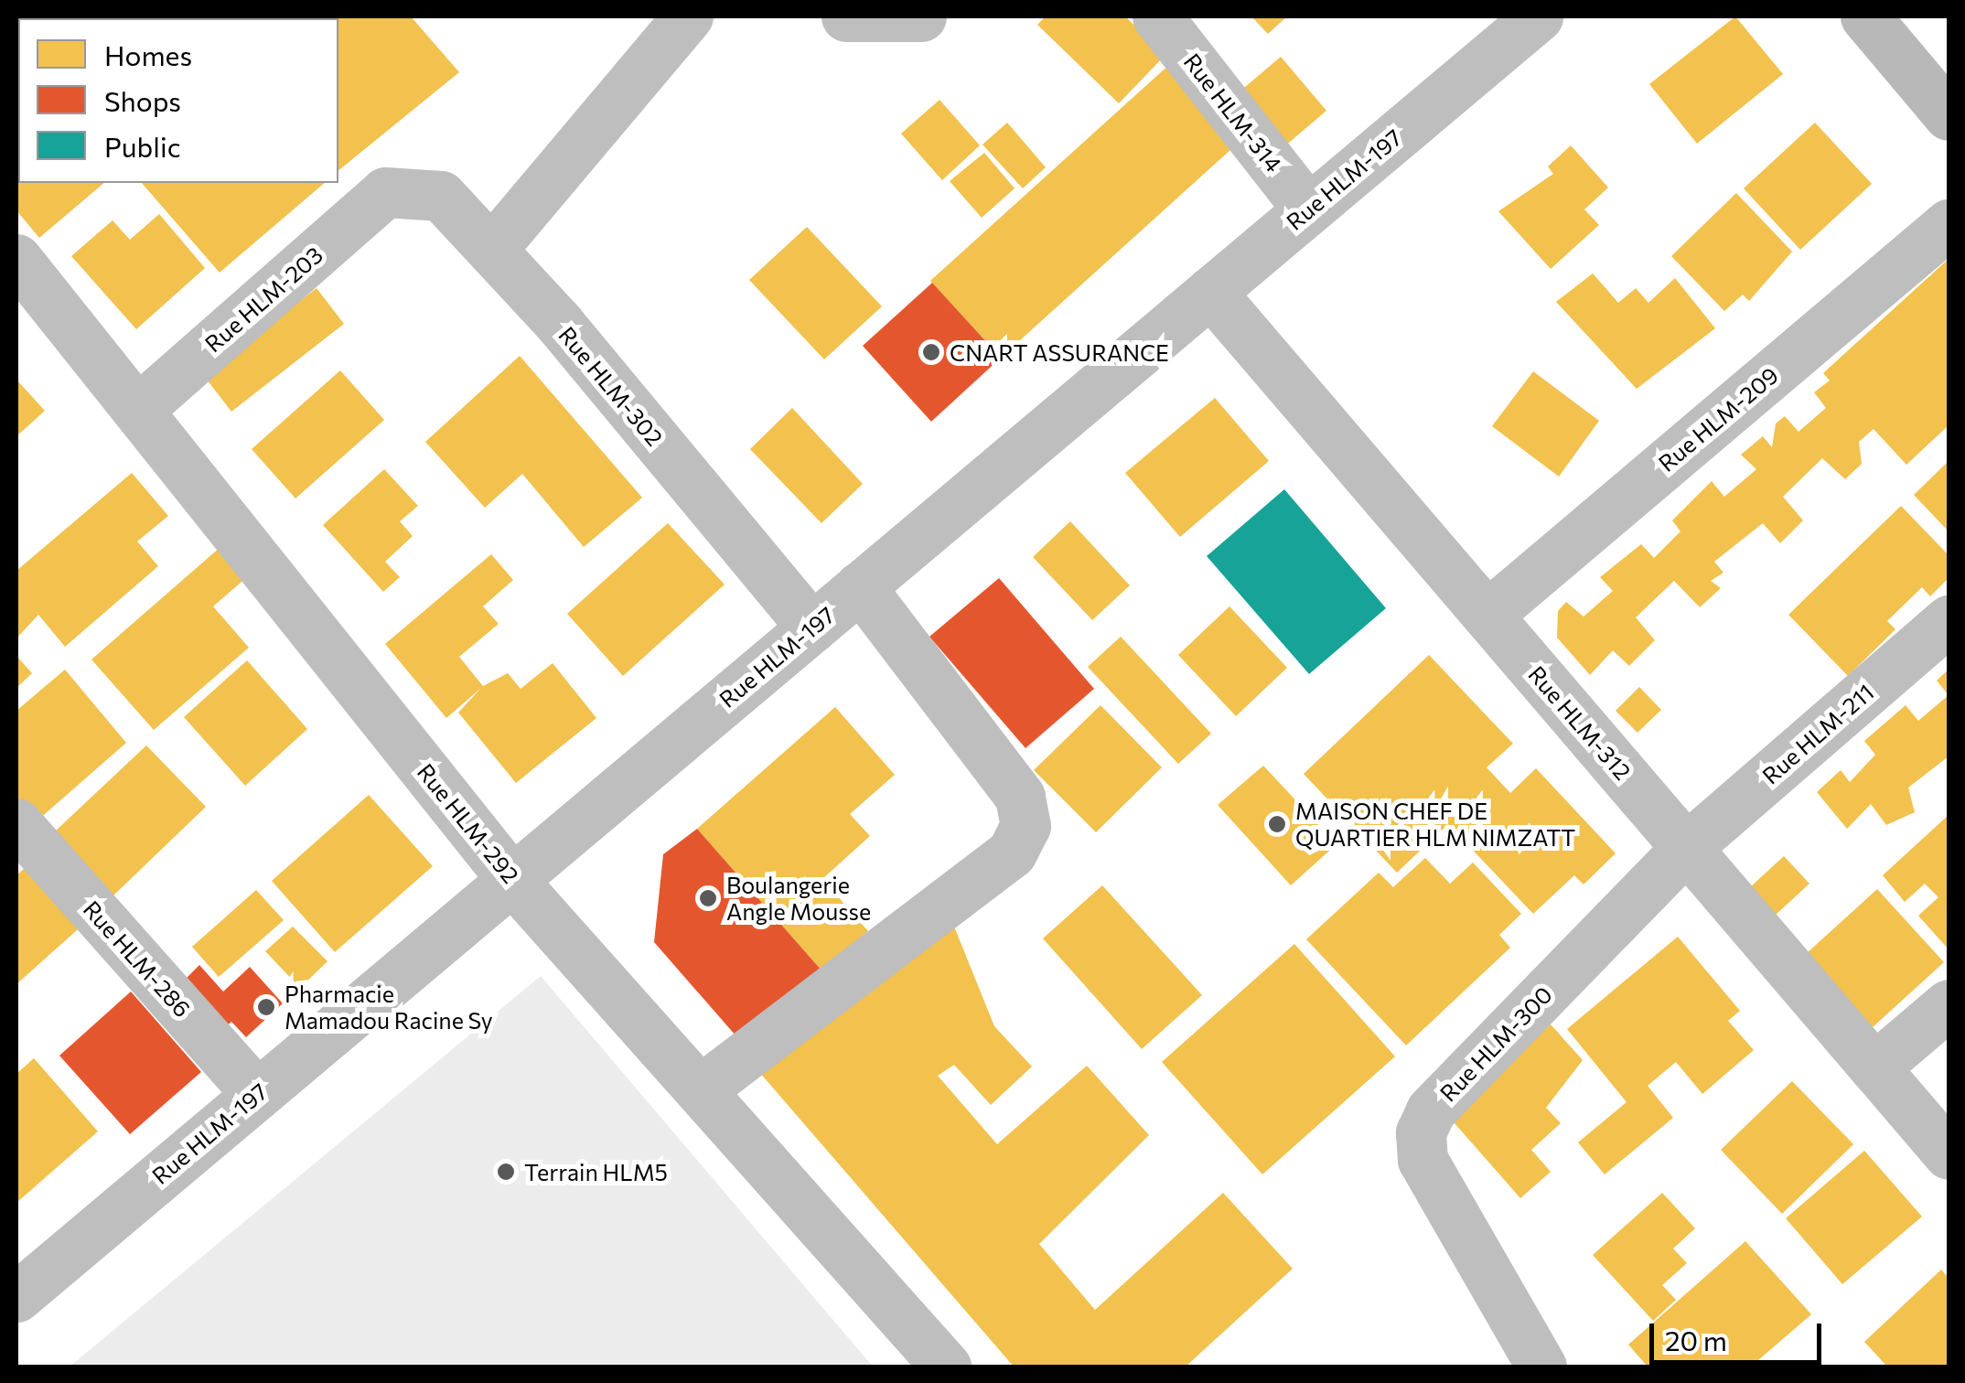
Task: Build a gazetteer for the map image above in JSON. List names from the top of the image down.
{
  "streets": {
    "street": [
      "Rue HLM-314",
      "Rue HLM-197",
      "Rue HLM-203",
      "Rue HLM-302",
      "Rue HLM-209",
      "Rue HLM-312",
      "Rue HLM-211",
      "Rue HLM-292",
      "Rue HLM-286",
      "Rue HLM-300"
    ]
  },
  "crossings": [
    ["Rue HLM-314", "Rue HLM-197"],
    ["Rue HLM-197", "Rue HLM-302"],
    ["Rue HLM-197", "Rue HLM-312"],
    ["Rue HLM-197", "Rue HLM-292"],
    ["Rue HLM-197", "Rue HLM-286"],
    ["Rue HLM-203", "Rue HLM-302"],
    ["Rue HLM-203", "Rue HLM-292"],
    ["Rue HLM-209", "Rue HLM-312"],
    ["Rue HLM-312", "Rue HLM-211"],
    ["Rue HLM-312", "Rue HLM-300"],
    ["Rue HLM-211", "Rue HLM-300"]
  ],
  "places": [
    "CNART ASSURANCE",
    "MAISON CHEF DE QUARTIER HLM NIMZATT",
    "Boulangerie Angle Mousse",
    "Pharmacie Mamadou Racine Sy",
    "Terrain HLM5"
  ],
  "legend": ["Homes", "Shops", "Public"],
  "scale_bar": "20 m"
}
